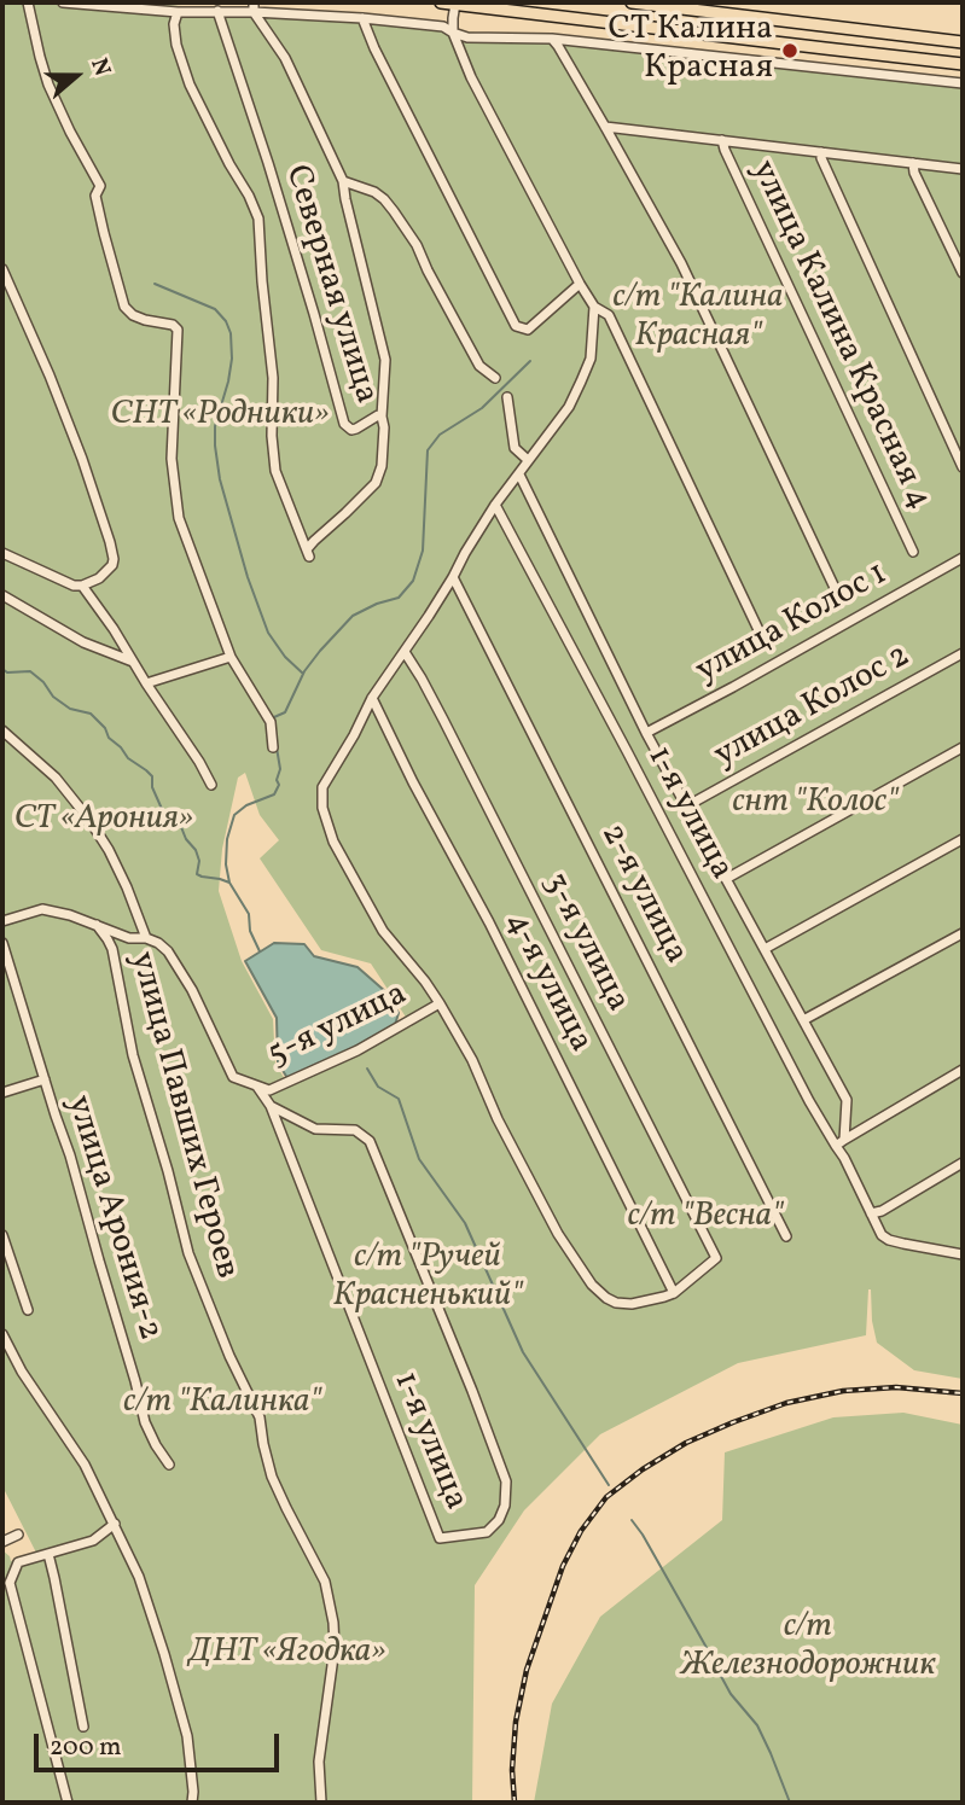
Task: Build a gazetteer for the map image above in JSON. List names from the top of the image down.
{
  "streets": {
    "street": [
      "Северная улица",
      "улица Калина Красная 4",
      "улица Колос 1",
      "улица Колос 2",
      "1-я улица",
      "2-я улица",
      "3-я улица",
      "4-я улица",
      "5-я улица",
      "улица Павших Героев",
      "улица Арония-2"
    ]
  },
  "crossings": [
    ["улица Колос 1", "1-я улица"],
    ["улица Колос 2", "1-я улица"],
    ["1-я улица", "5-я улица"],
    ["3-я улица", "4-я улица"]
  ],
  "parks": [
    "с/т \"Калина Красная\"",
    "СНТ «Родники»",
    "снт \"Колос\"",
    "СТ «Арония»",
    "с/т \"Весна\"",
    "с/т \"Ручей Красненький\"",
    "с/т \"Калинка\"",
    "с/т Железнодорожник",
    "ДНТ «Ягодка»"
  ],
  "places": ["СТ Калина Красная"],
  "scale_bar": "200 m",
  "north": "right"
}
